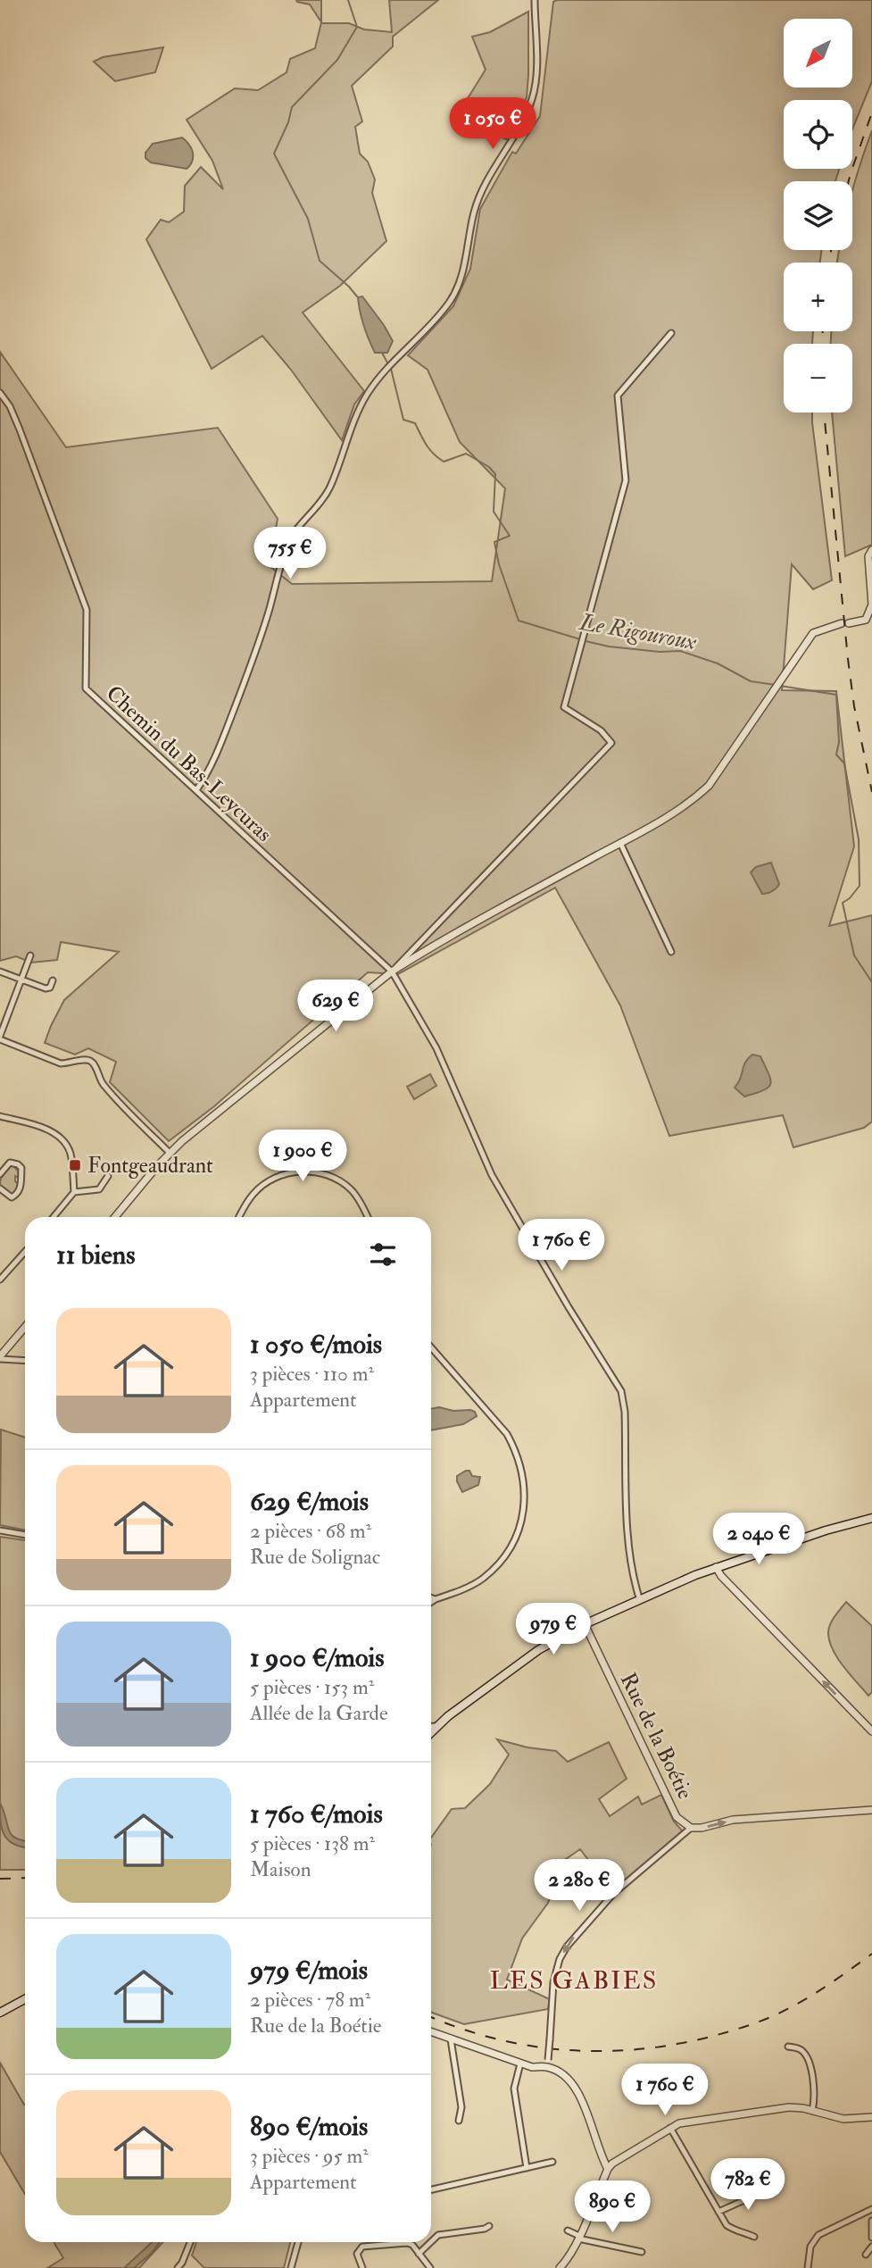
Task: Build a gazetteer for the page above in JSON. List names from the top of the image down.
{
  "streets": {
    "street": ["Chemin du Bas-Leycuras", "Rue de la Boétie"]
  },
  "one_way": ["Rue de la Boétie"],
  "districts": ["LES GABIES"],
  "water": ["Le Rigouroux"],
  "places": {
    "transit": ["Fontgeaudrant"]
  },
  "north": "bottom left",
  "page": {
    "map_buttons": ["+", "−"],
    "price": [
      "1 050 €",
      "755 €",
      "629 €",
      "1 900 €",
      "1 760 €",
      "2 040 €",
      "979 €",
      "2 280 €",
      "1 760 €",
      "782 €",
      "890 €"
    ],
    "heading": "11 biens",
    "list": [
      {
        "name": "1 050 €/mois",
        "note": "3 pièces · 110 m² · Appartement"
      },
      {
        "name": "629 €/mois",
        "note": "2 pièces · 68 m² · Rue de Solignac"
      },
      {
        "name": "1 900 €/mois",
        "note": "5 pièces · 153 m² · Allée de la Garde"
      },
      {
        "name": "1 760 €/mois",
        "note": "5 pièces · 138 m² · Maison"
      },
      {
        "name": "979 €/mois",
        "note": "2 pièces · 78 m² · Rue de la Boétie"
      },
      {
        "name": "890 €/mois",
        "note": "3 pièces · 95 m² · Appartement"
      }
    ]
  }
}
